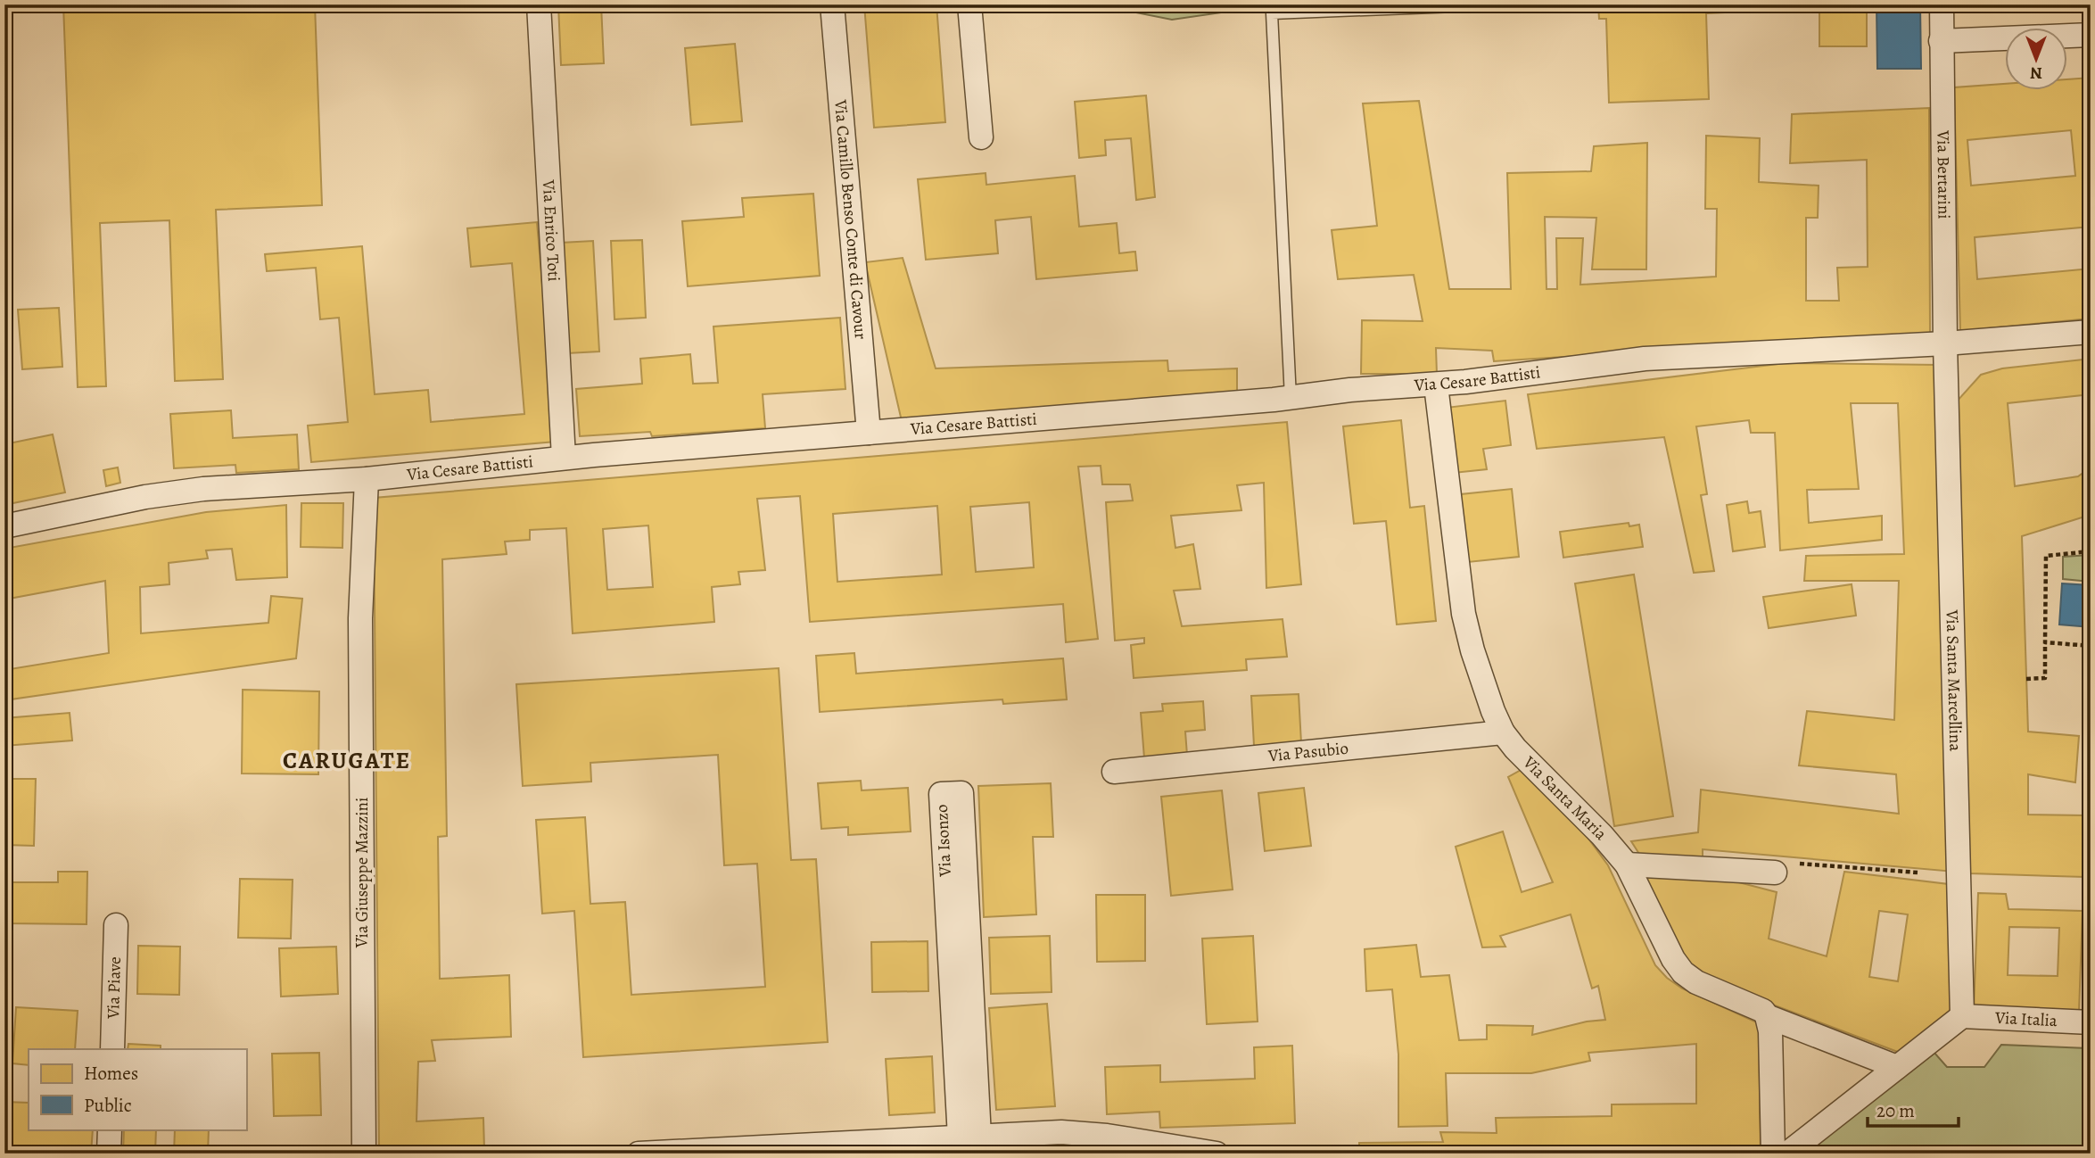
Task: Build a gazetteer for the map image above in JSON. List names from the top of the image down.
{
  "streets": {
    "street": [
      "Via Bertarini",
      "Via Camillo Benso Conte di Cavour",
      "Via Enrico Toti",
      "Via Cesare Battisti",
      "Via Santa Marcellina",
      "Via Pasubio",
      "Via Santa Maria",
      "Via Isonzo",
      "Via Giuseppe Mazzini",
      "Via Piave",
      "Via Italia"
    ]
  },
  "crossings": [
    ["Via Bertarini", "Via Cesare Battisti"],
    ["Via Bertarini", "Via Santa Marcellina"],
    ["Via Camillo Benso Conte di Cavour", "Via Cesare Battisti"],
    ["Via Enrico Toti", "Via Cesare Battisti"],
    ["Via Cesare Battisti", "Via Santa Marcellina"],
    ["Via Cesare Battisti", "Via Santa Maria"],
    ["Via Cesare Battisti", "Via Giuseppe Mazzini"],
    ["Via Santa Marcellina", "Via Italia"],
    ["Via Pasubio", "Via Santa Maria"]
  ],
  "districts": ["CARUGATE"],
  "legend": ["Homes", "Public"],
  "scale_bar": "20 m",
  "north": "bottom"
}
